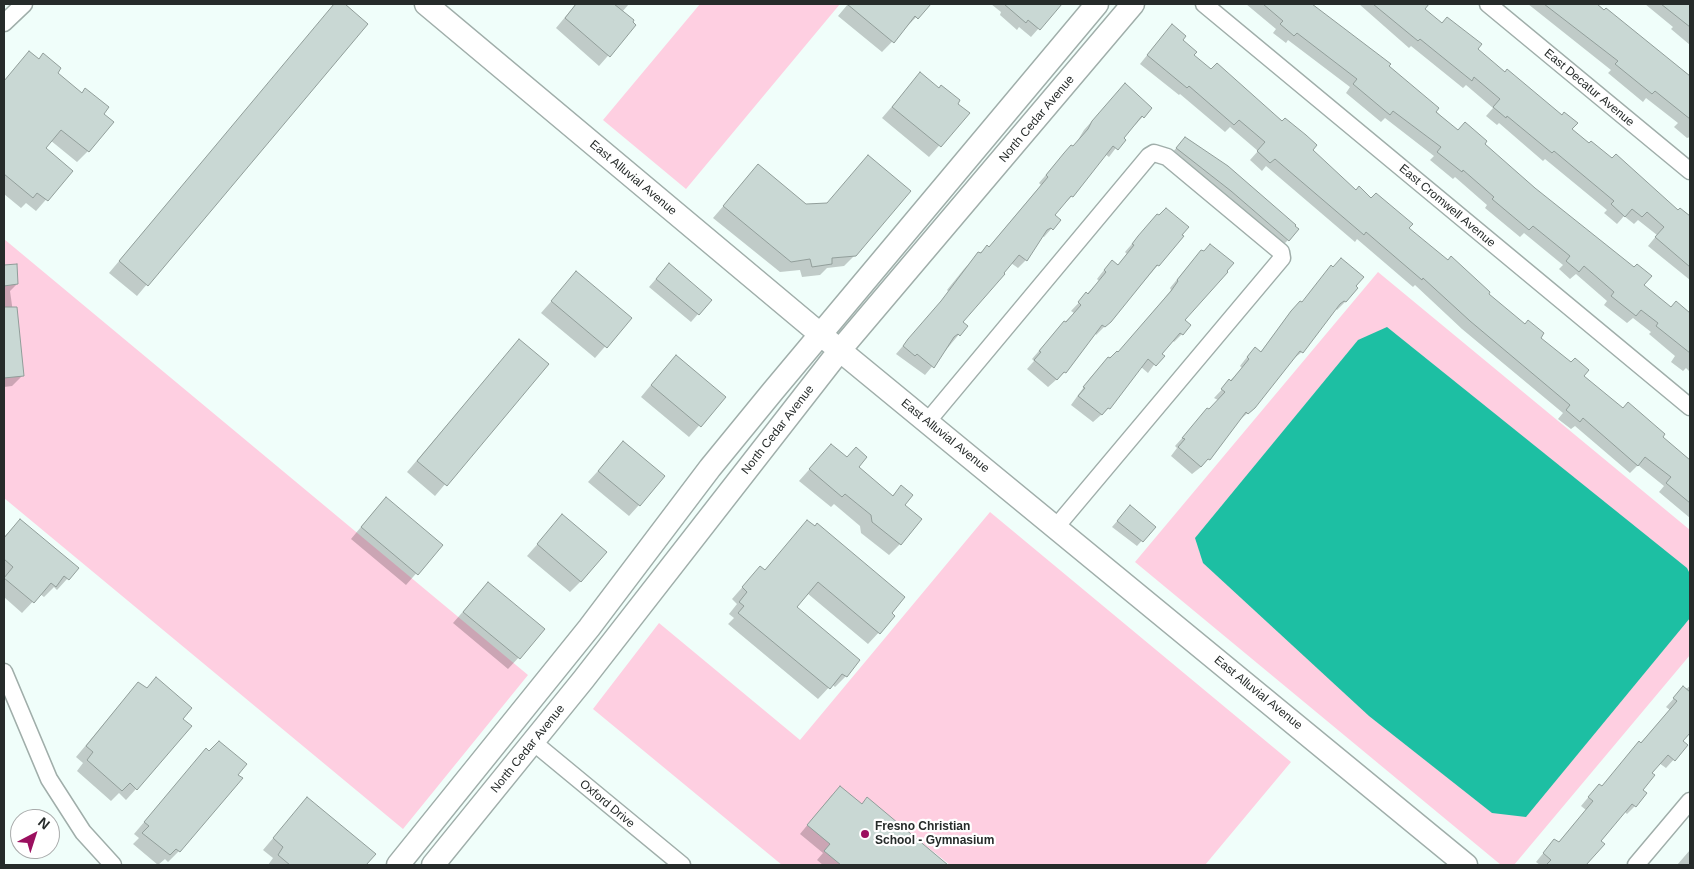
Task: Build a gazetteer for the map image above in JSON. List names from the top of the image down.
{
  "streets": {
    "main road": ["North Cedar Avenue", "East Alluvial Avenue"],
    "street": ["East Decatur Avenue", "East Cromwell Avenue", "Oxford Drive"]
  },
  "crossings": [
    ["North Cedar Avenue", "East Alluvial Avenue"],
    ["North Cedar Avenue", "Oxford Drive"]
  ],
  "places": ["Fresno Christian School - Gymnasium"],
  "north": "top right"
}
